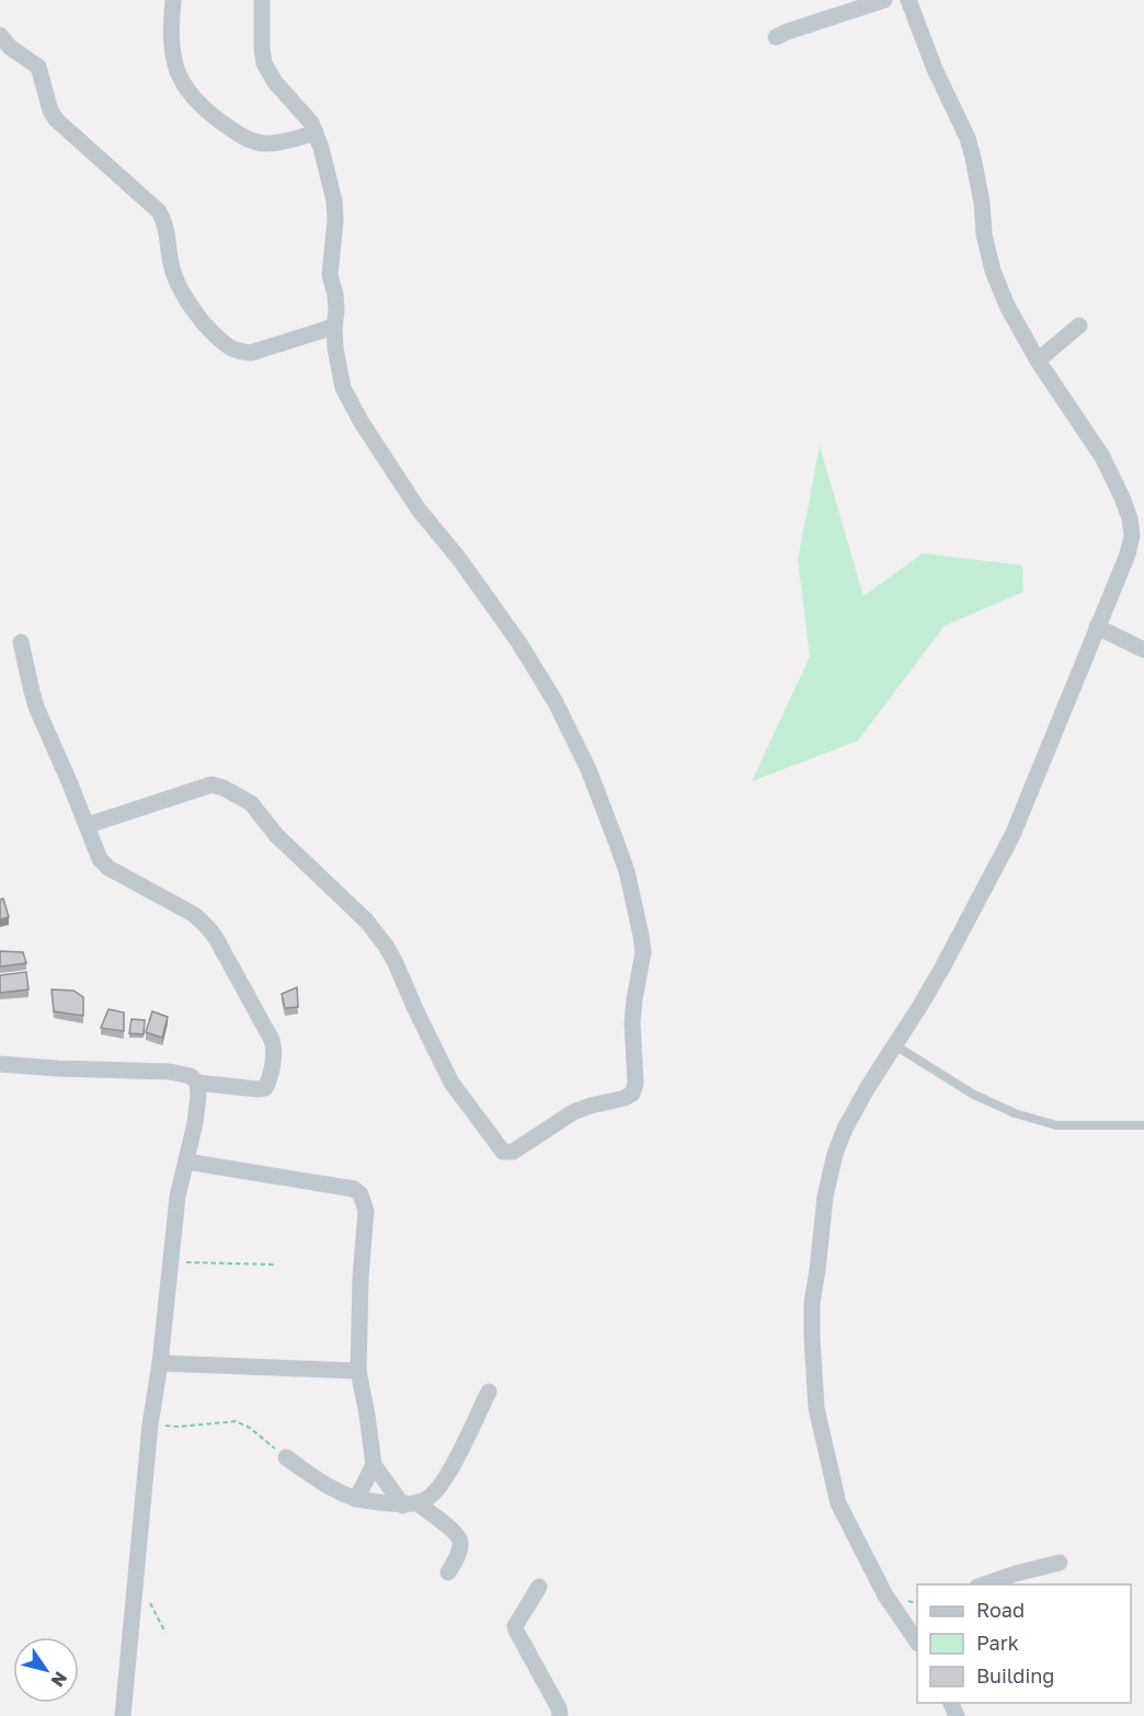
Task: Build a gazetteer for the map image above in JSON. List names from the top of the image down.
{
  "legend": ["Road", "Park", "Building"],
  "north": "bottom right"
}
